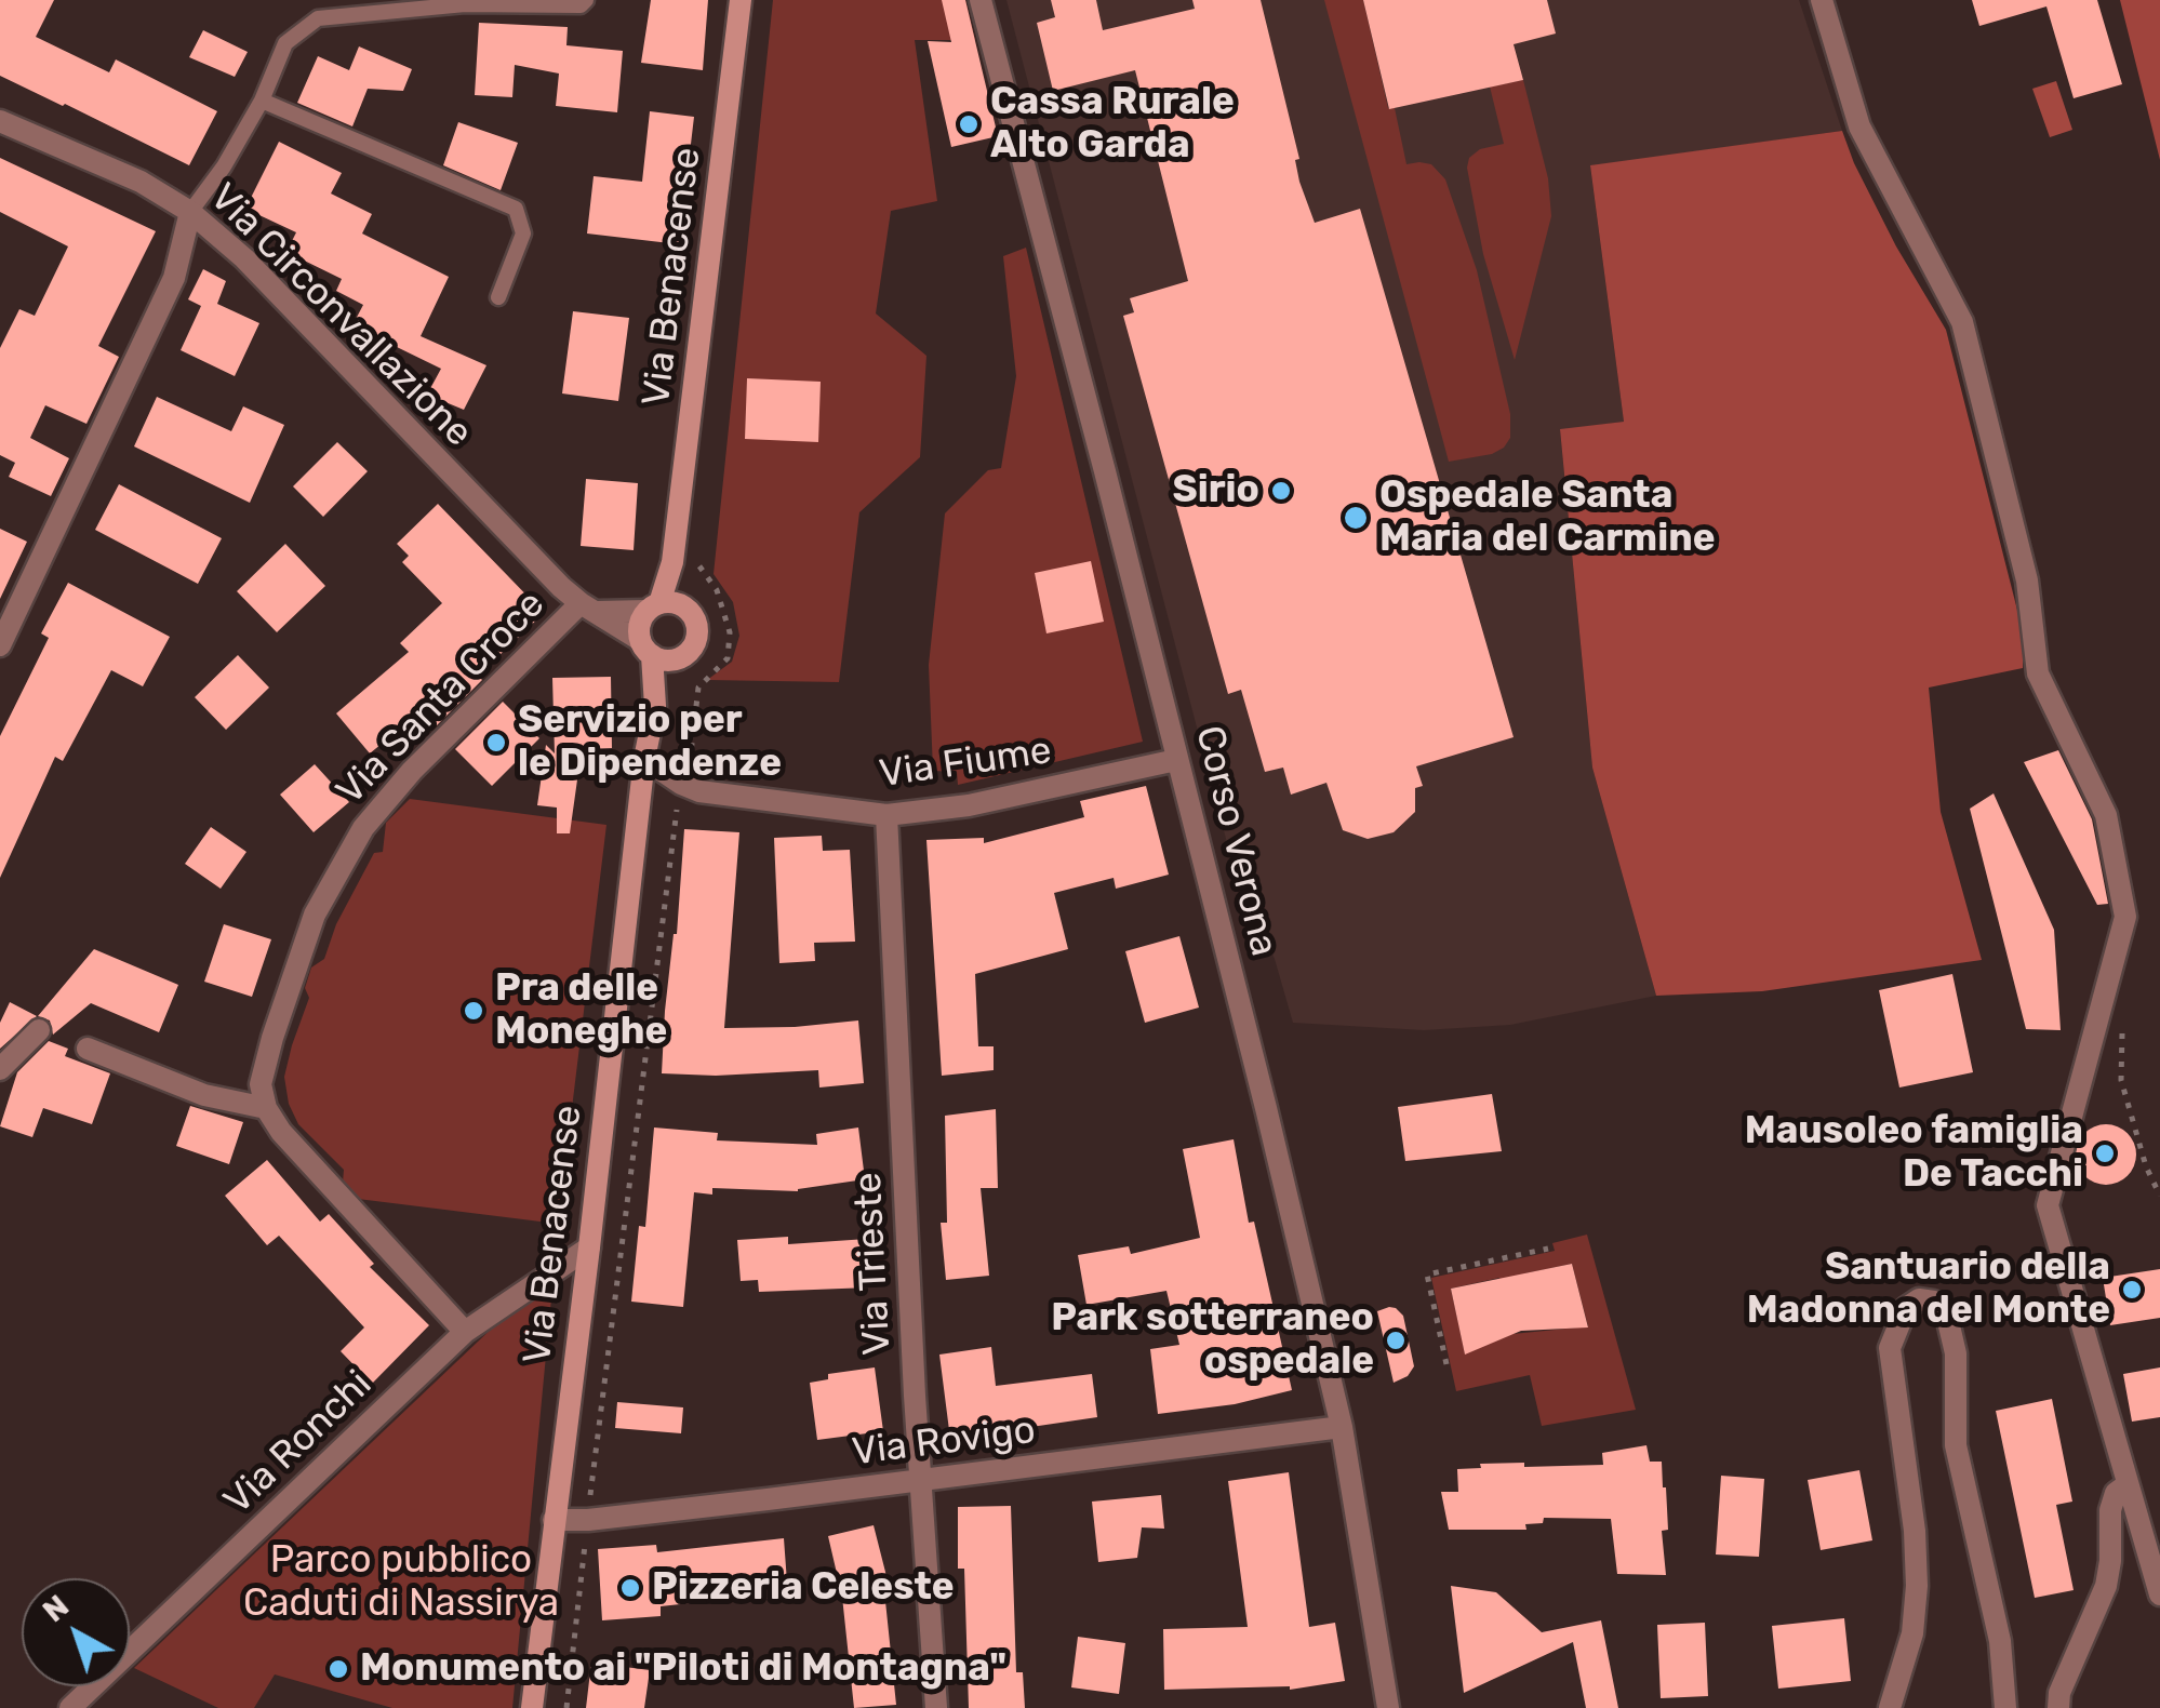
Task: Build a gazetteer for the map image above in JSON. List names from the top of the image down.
{
  "streets": {
    "main road": ["Via Benacense"],
    "street": [
      "Via Circonvallazione",
      "Via Santa Croce",
      "Via Fiume",
      "Corso Verona",
      "Via Trieste",
      "Via Rovigo",
      "Via Ronchi"
    ]
  },
  "crossings": [
    ["Via Benacense", "Via Circonvallazione"],
    ["Via Benacense", "Via Fiume"],
    ["Via Benacense", "Via Rovigo"],
    ["Via Benacense", "Via Ronchi"],
    ["Via Circonvallazione", "Via Santa Croce"],
    ["Via Fiume", "Corso Verona"],
    ["Via Fiume", "Via Trieste"],
    ["Corso Verona", "Via Rovigo"],
    ["Via Trieste", "Via Rovigo"]
  ],
  "parks": ["Parco pubblico Caduti di Nassirya"],
  "places": [
    "Cassa Rurale Alto Garda",
    "Sirio",
    "Ospedale Santa Maria del Carmine",
    "Servizio per le Dipendenze",
    "Pra delle Moneghe",
    "Mausoleo famiglia De Tacchi",
    "Santuario della Madonna del Monte",
    "Park sotterraneo ospedale",
    "Pizzeria Celeste",
    "Monumento ai \"Piloti di Montagna\""
  ],
  "north": "top left"
}
